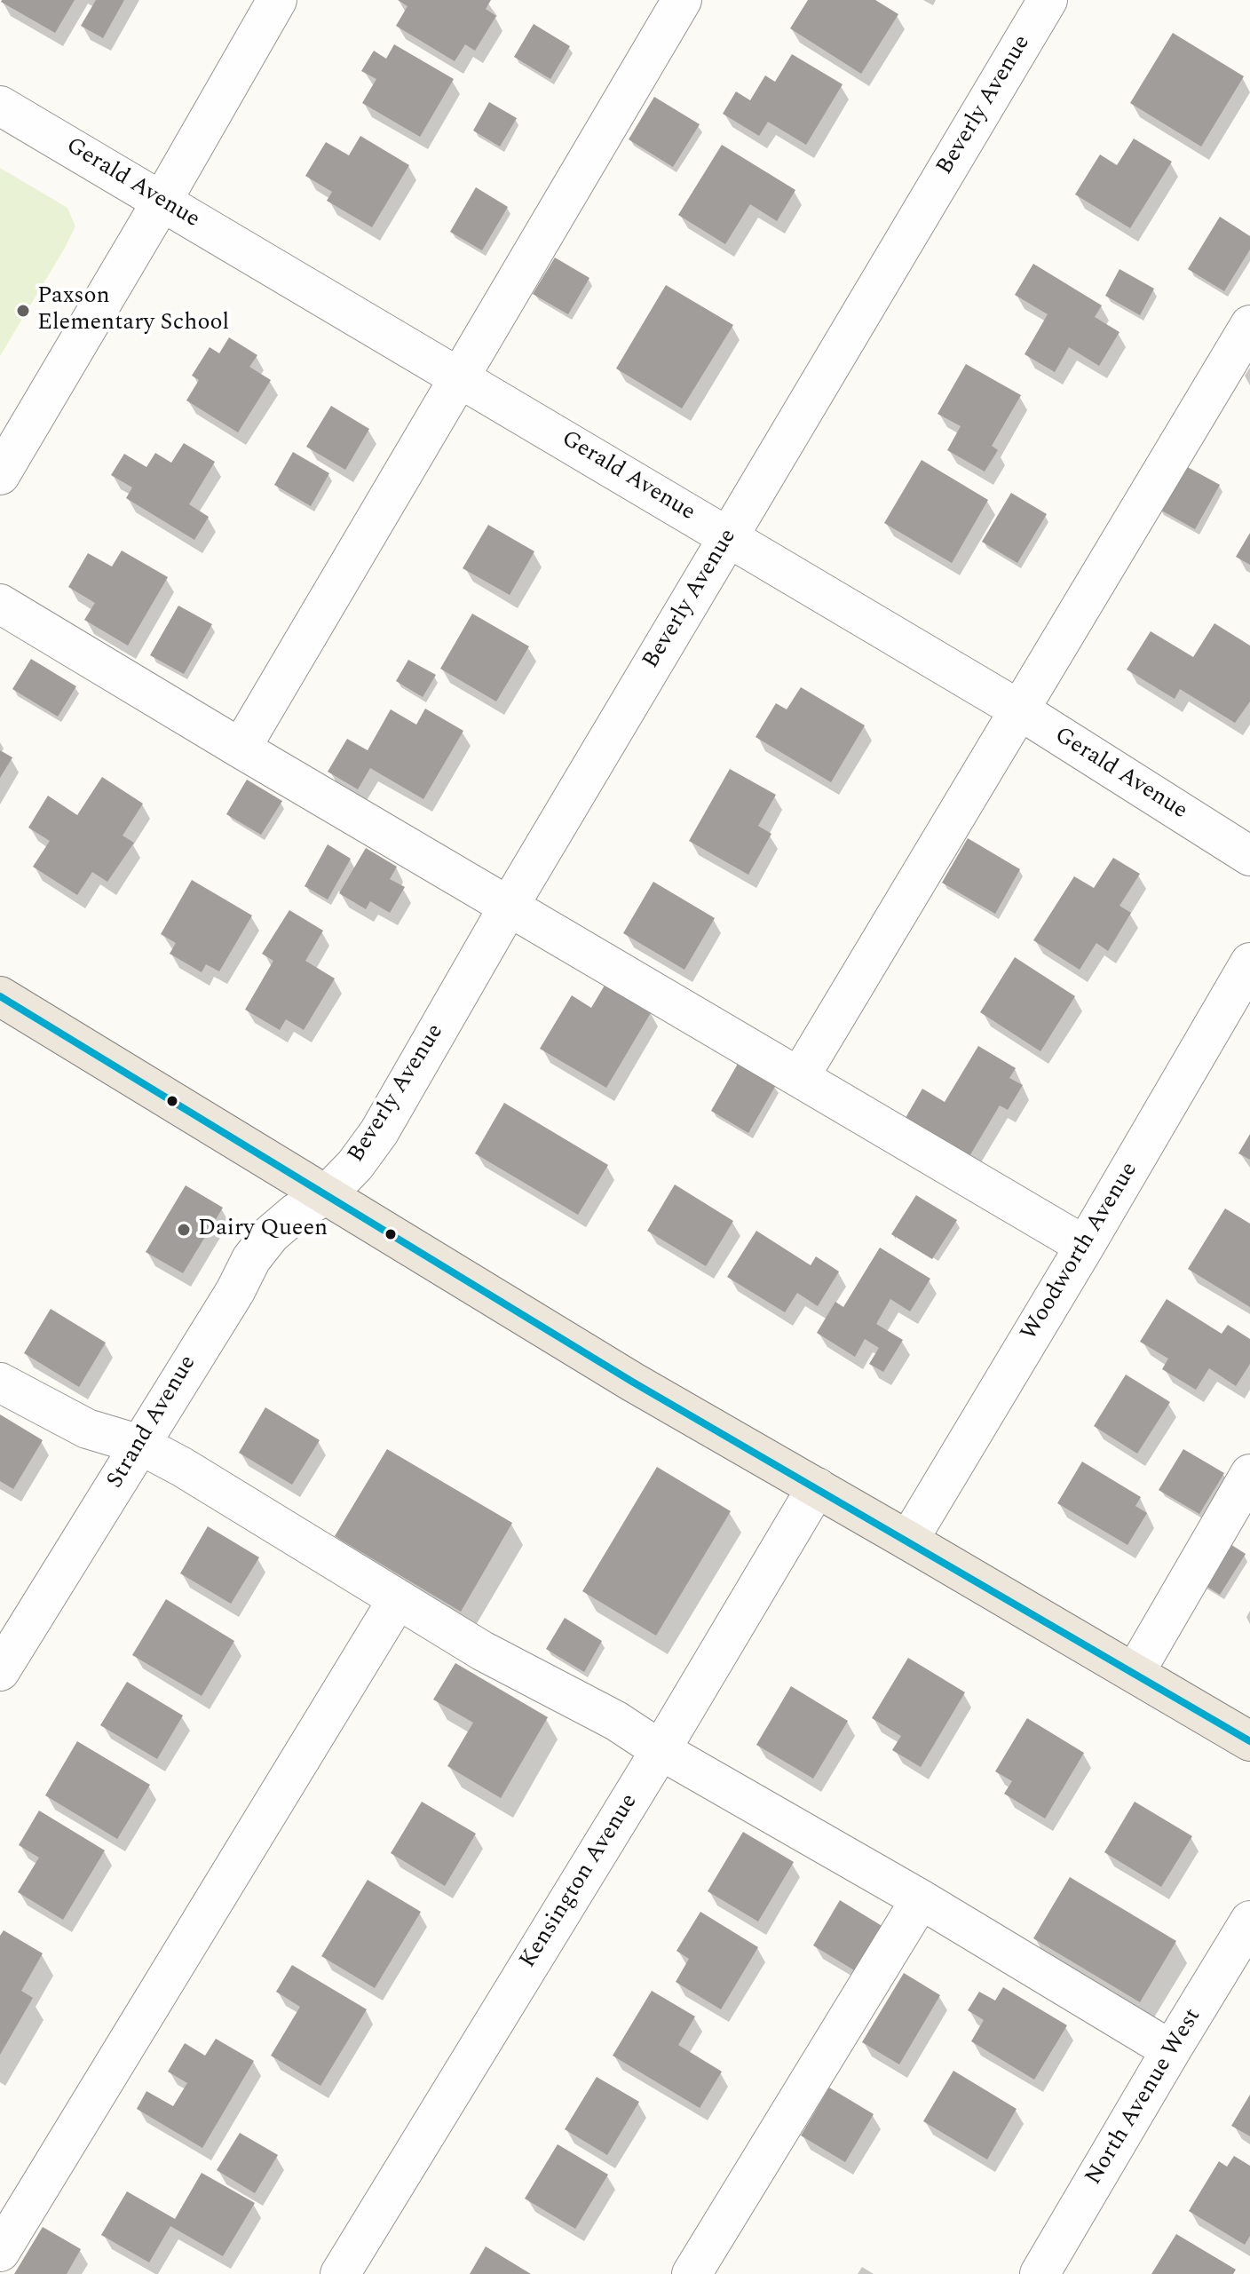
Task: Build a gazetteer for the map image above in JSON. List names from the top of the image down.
{
  "streets": {
    "street": [
      "Beverly Avenue",
      "Gerald Avenue",
      "Woodworth Avenue",
      "Strand Avenue",
      "Kensington Avenue",
      "North Avenue West"
    ]
  },
  "crossings": [
    ["Beverly Avenue", "Gerald Avenue"],
    ["Beverly Avenue", "Strand Avenue"]
  ],
  "places": ["Paxson Elementary School", "Dairy Queen"]
}
